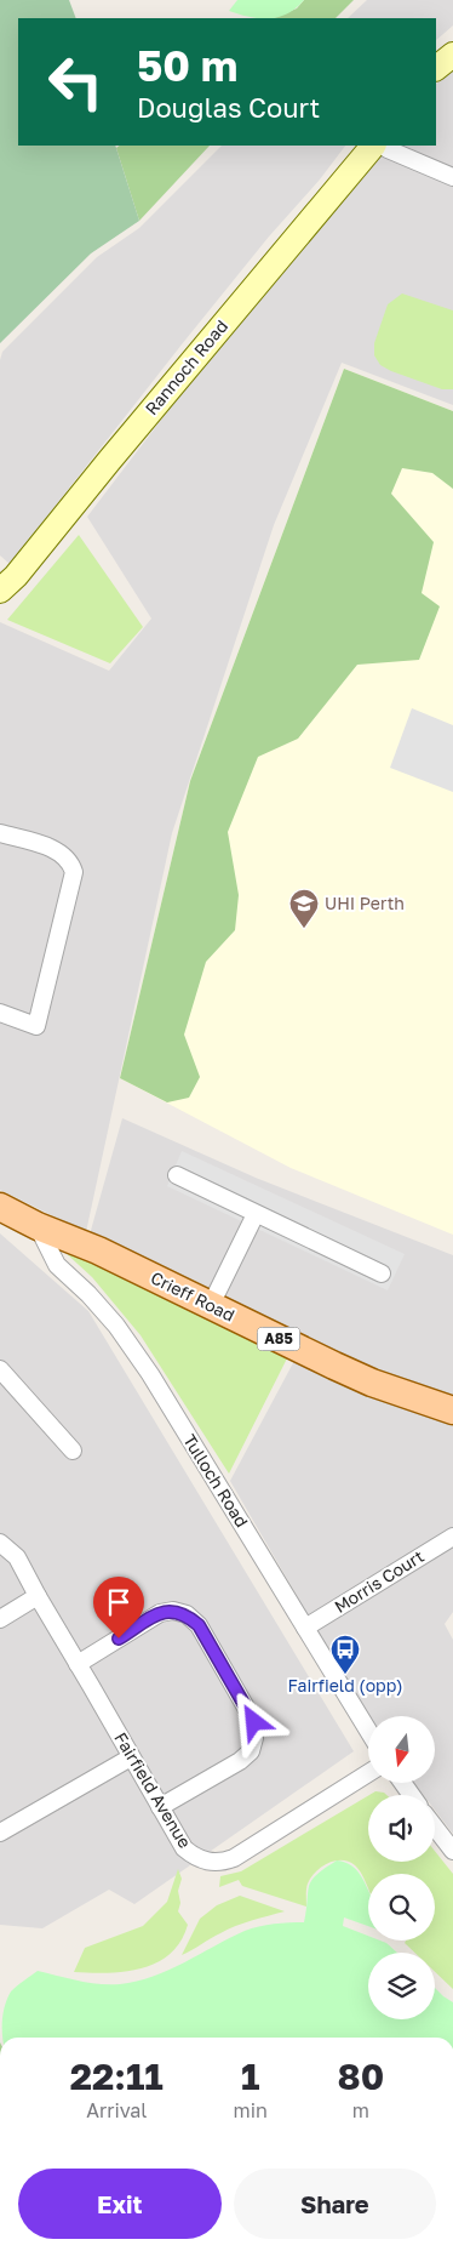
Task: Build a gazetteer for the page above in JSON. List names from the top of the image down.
{
  "streets": {
    "main road": ["Crieff Road", "A85"],
    "street": [
      "Rannoch Road",
      "Tulloch Road",
      "Morris Court",
      "Fairfield Avenue"
    ]
  },
  "crossings": [
    ["Crieff Road", "Tulloch Road"],
    ["Tulloch Road", "Morris Court"]
  ],
  "places": {
    "school or university": ["UHI Perth"],
    "bus stop": ["Fairfield (opp)"]
  },
  "north": "bottom",
  "page": {
    "turn": ["50 m", "Douglas Court"],
    "eta": [
      "22:11",
      "Arrival",
      "1",
      "min",
      "80",
      "m"
    ],
    "buttons": ["Exit", "Share"]
  }
}
